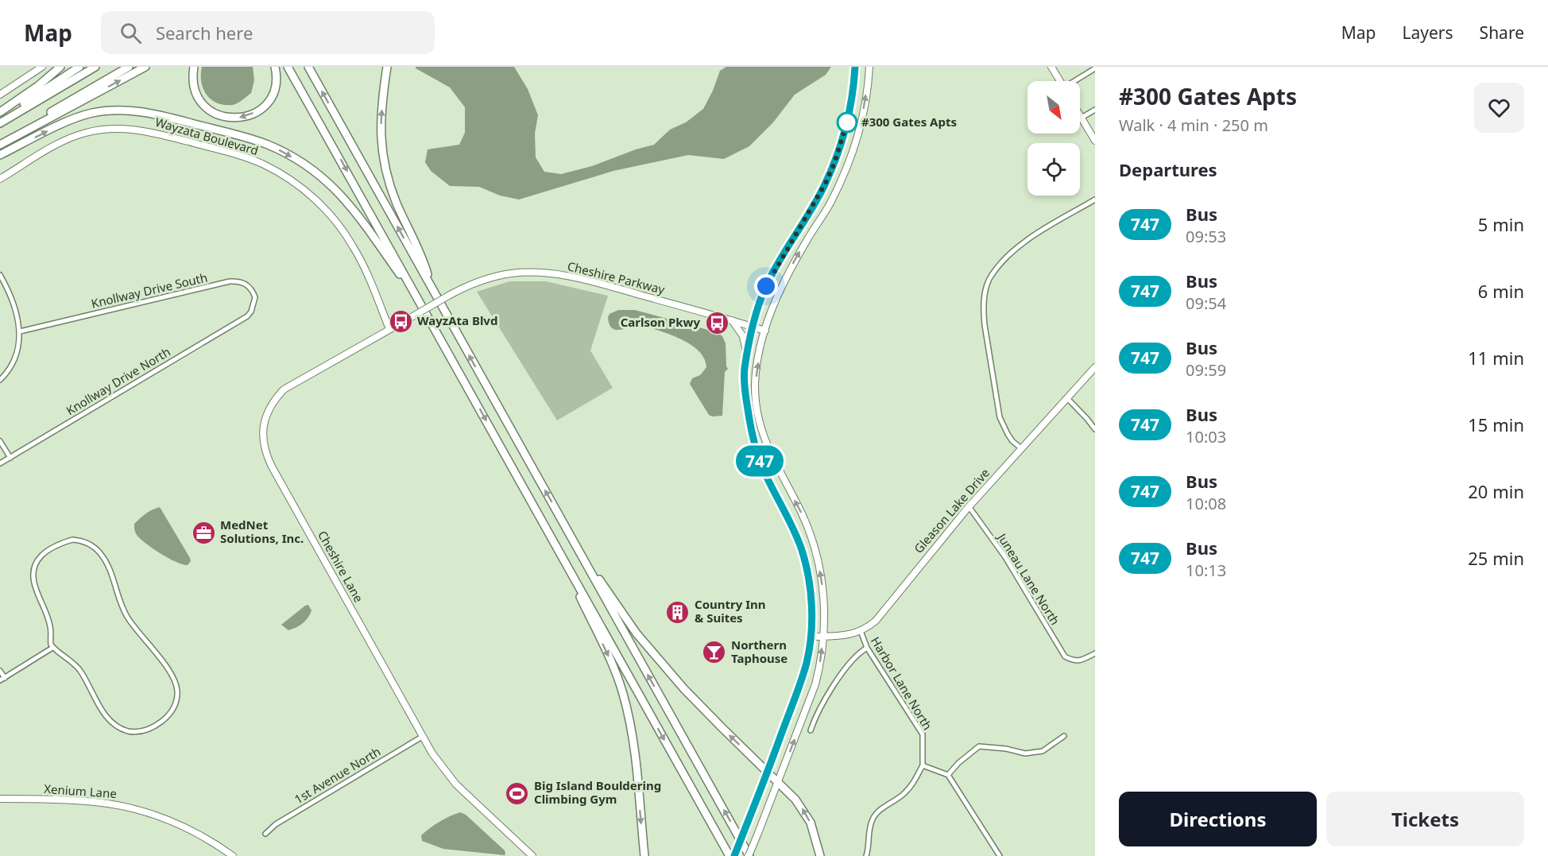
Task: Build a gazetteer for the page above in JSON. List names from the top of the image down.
{
  "streets": {
    "main road": [
      "Wayzata Boulevard",
      "Cheshire Parkway",
      "Gleason Lake Drive",
      "Cheshire Lane",
      "Xenium Lane"
    ],
    "street": [
      "Knollway Drive South",
      "Knollway Drive North",
      "Juneau Lane North",
      "Harbor Lane North",
      "1st Avenue North"
    ]
  },
  "crossings": [
    ["Wayzata Boulevard", "Cheshire Lane"],
    ["Cheshire Parkway", "Cheshire Lane"],
    ["Knollway Drive South", "Knollway Drive North"],
    ["Gleason Lake Drive", "Juneau Lane North"],
    ["Gleason Lake Drive", "Harbor Lane North"],
    ["Cheshire Lane", "1st Avenue North"]
  ],
  "places": {
    "other": ["#300 Gates Apts"],
    "bus stop": ["WayzAta Blvd", "Carlson Pkwy"],
    "office": ["MedNet Solutions, Inc."],
    "building": ["Country Inn & Suites"],
    "bar": ["Northern Taphouse"],
    "sports": ["Big Island Bouldering Climbing Gym"]
  },
  "lines": ["bus line 747"],
  "north": "bottom right",
  "page": {
    "header": "Map",
    "search": "Search here",
    "nav": ["Map", "Layers", "Share"],
    "on_map": "747",
    "heading": [
      ["#300 Gates Apts", "Walk · 4 min · 250 m"],
      "Departures"
    ],
    "list": [
      {
        "mark": "747",
        "name": "Bus",
        "note": "09:53",
        "value": "5 min"
      },
      {
        "mark": "747",
        "name": "Bus",
        "note": "09:54",
        "value": "6 min"
      },
      {
        "mark": "747",
        "name": "Bus",
        "note": "09:59",
        "value": "11 min"
      },
      {
        "mark": "747",
        "name": "Bus",
        "note": "10:03",
        "value": "15 min"
      },
      {
        "mark": "747",
        "name": "Bus",
        "note": "10:08",
        "value": "20 min"
      },
      {
        "mark": "747",
        "name": "Bus",
        "note": "10:13",
        "value": "25 min"
      }
    ],
    "buttons": ["Directions", "Tickets"]
  }
}
